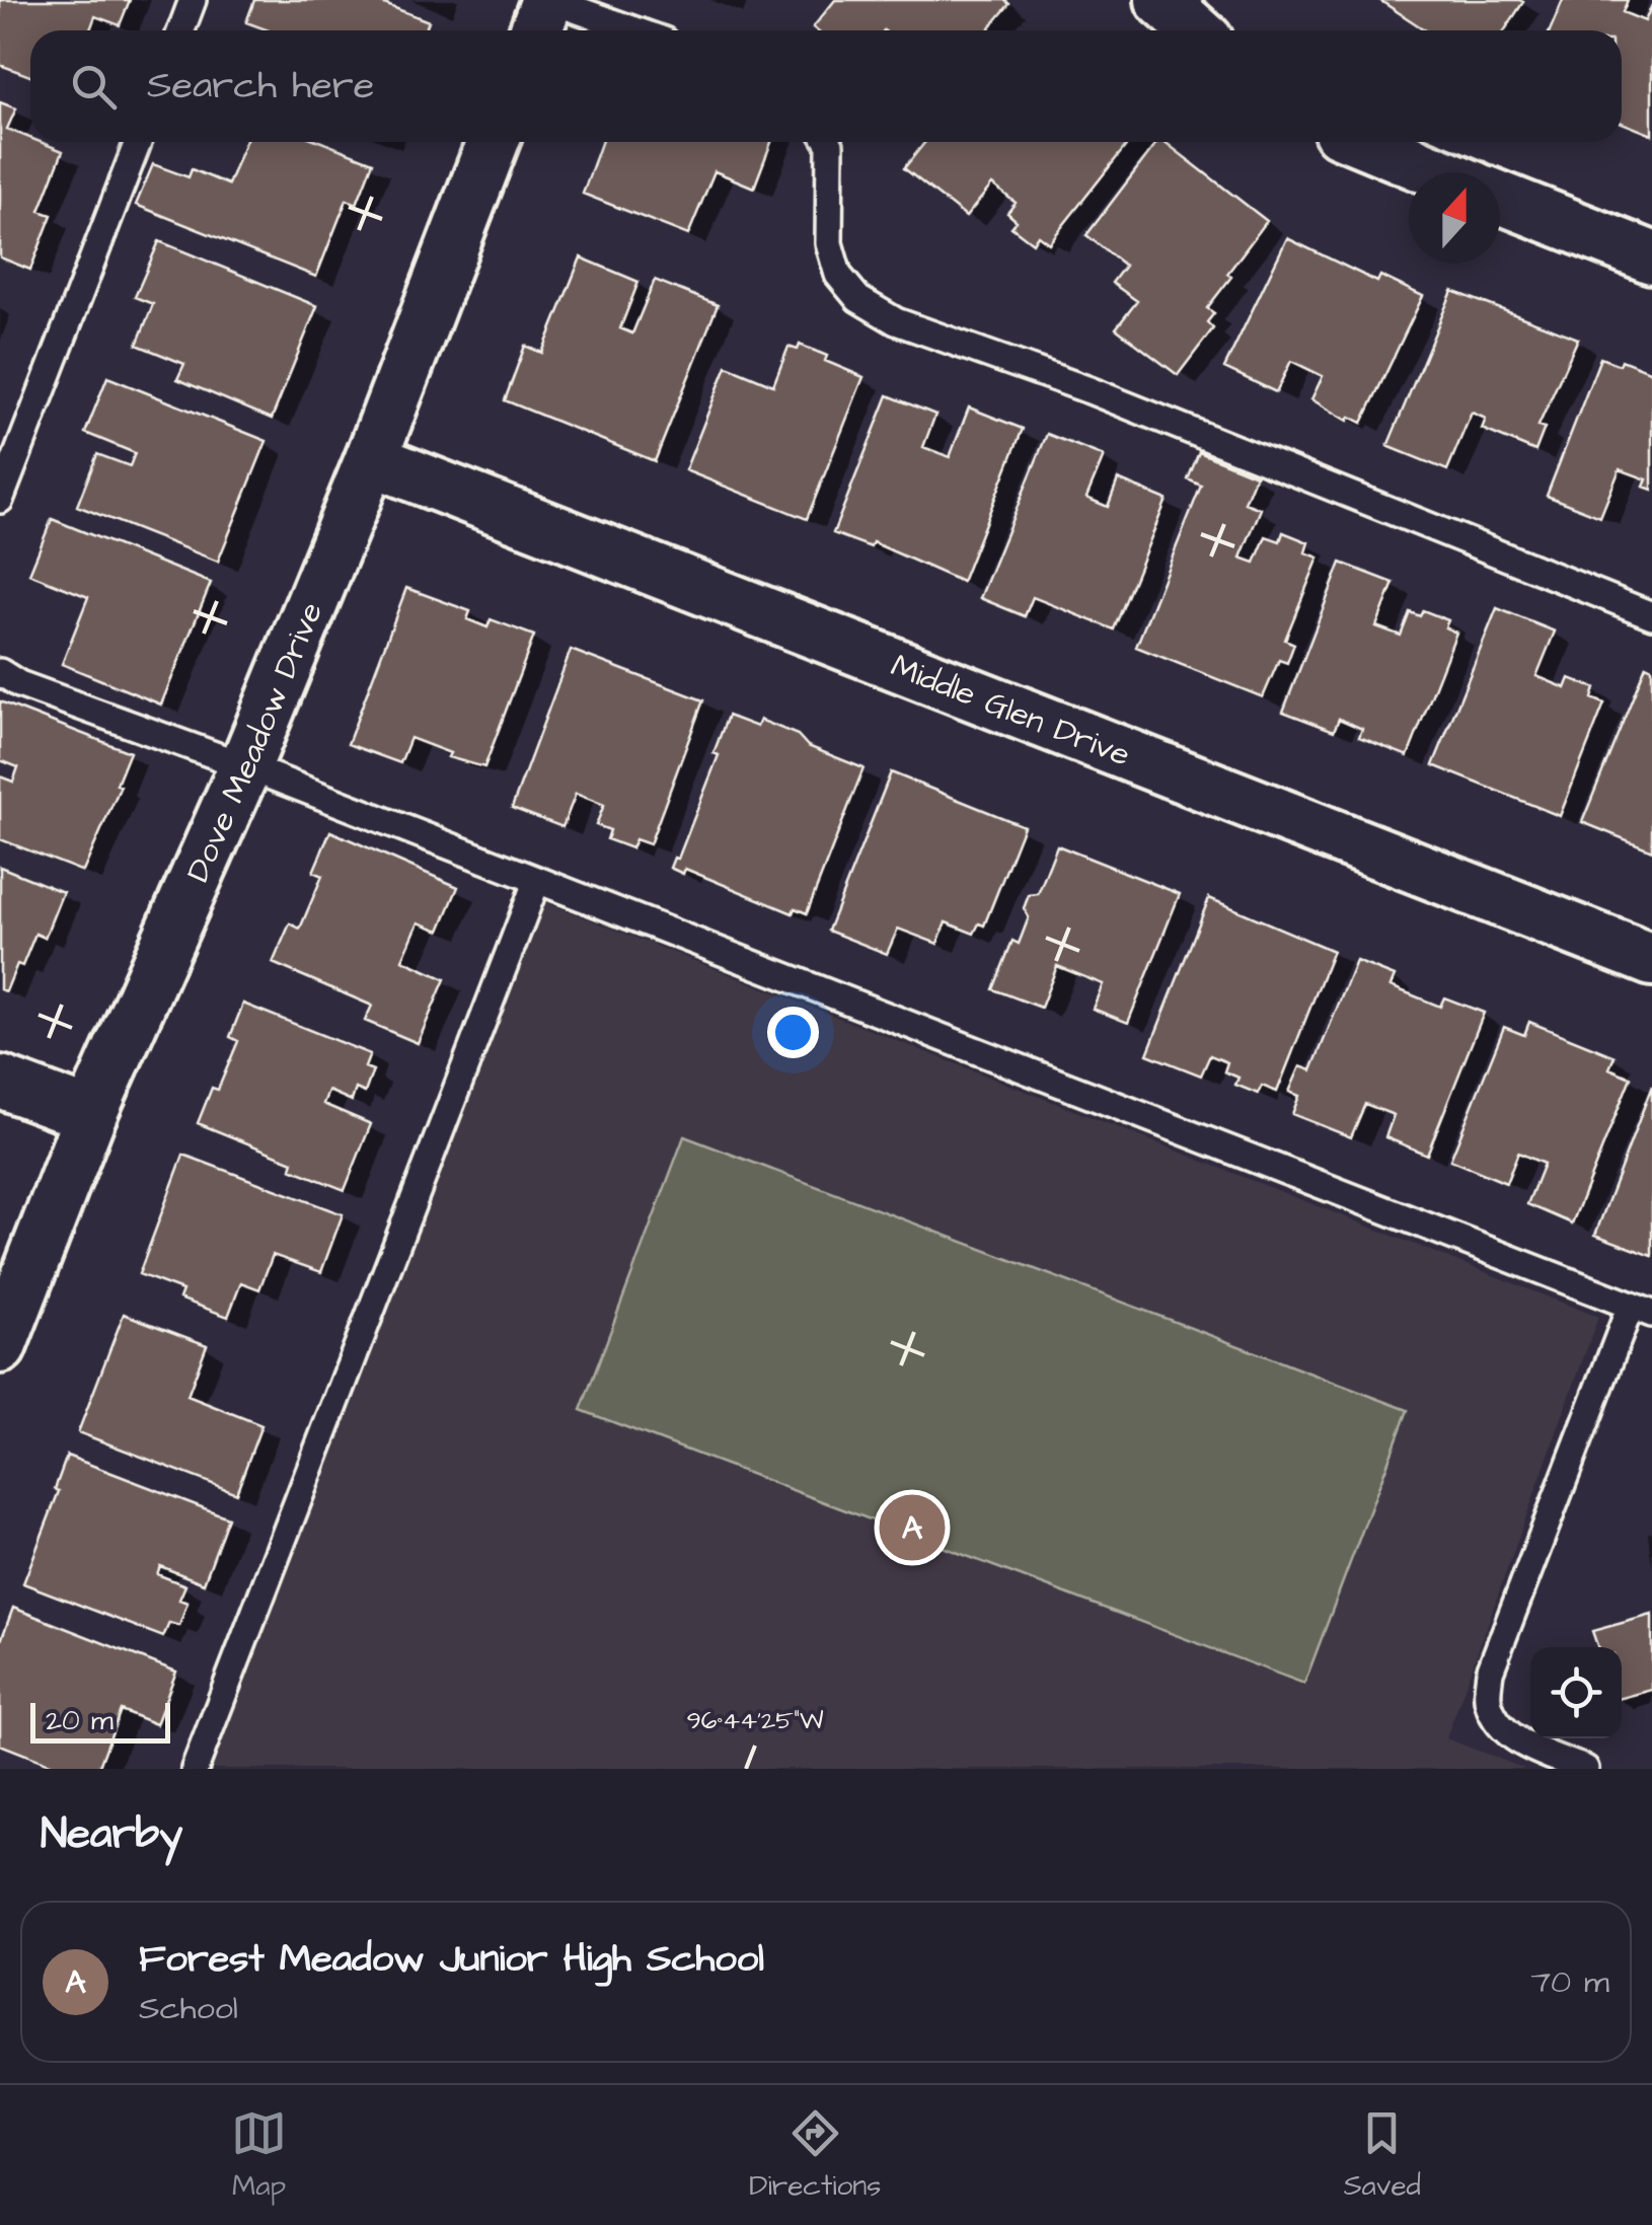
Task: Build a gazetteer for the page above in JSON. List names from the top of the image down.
{
  "streets": {
    "street": ["Middle Glen Drive", "Dove Meadow Drive"]
  },
  "crossings": [
    ["Middle Glen Drive", "Dove Meadow Drive"]
  ],
  "scale_bar": "20 m",
  "north": "top",
  "page": {
    "search": "Search here",
    "pins": "A",
    "scale": "20 m",
    "heading": "Nearby",
    "list": [
      {
        "mark": "A",
        "name": "Forest Meadow Junior High School",
        "note": "School",
        "value": "70 m"
      }
    ],
    "nav": ["Map", "Directions", "Saved"]
  },
  "coordinates": ["96°44'25\"W"]
}
